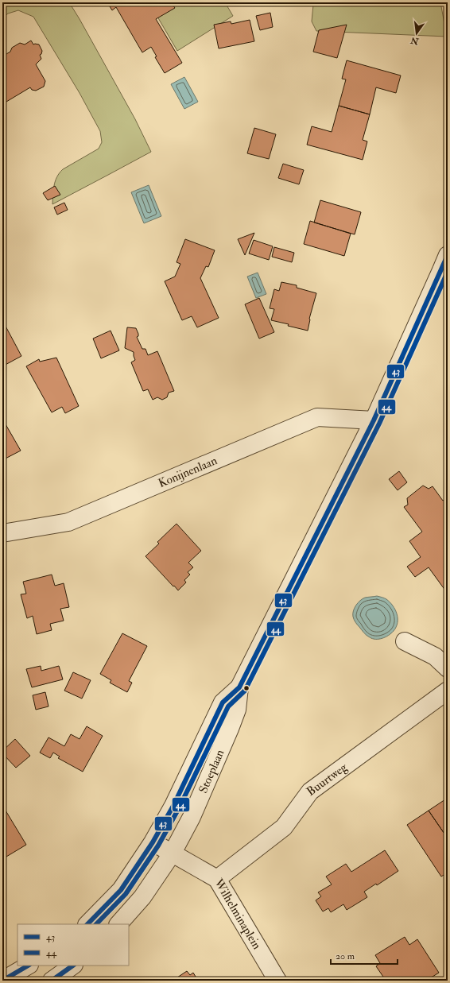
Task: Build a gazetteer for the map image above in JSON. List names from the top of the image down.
{
  "streets": {
    "street": [
      "Konijnenlaan",
      "Stoeplaan",
      "Buurtweg",
      "Wilhelminaplein"
    ]
  },
  "crossings": [
    ["Konijnenlaan", "Stoeplaan"],
    ["Stoeplaan", "Wilhelminaplein"],
    ["Buurtweg", "Wilhelminaplein"]
  ],
  "lines": ["transit line 43", "transit line 44"],
  "legend": ["43", "44"],
  "scale_bar": "20 m",
  "north": "bottom"
}
